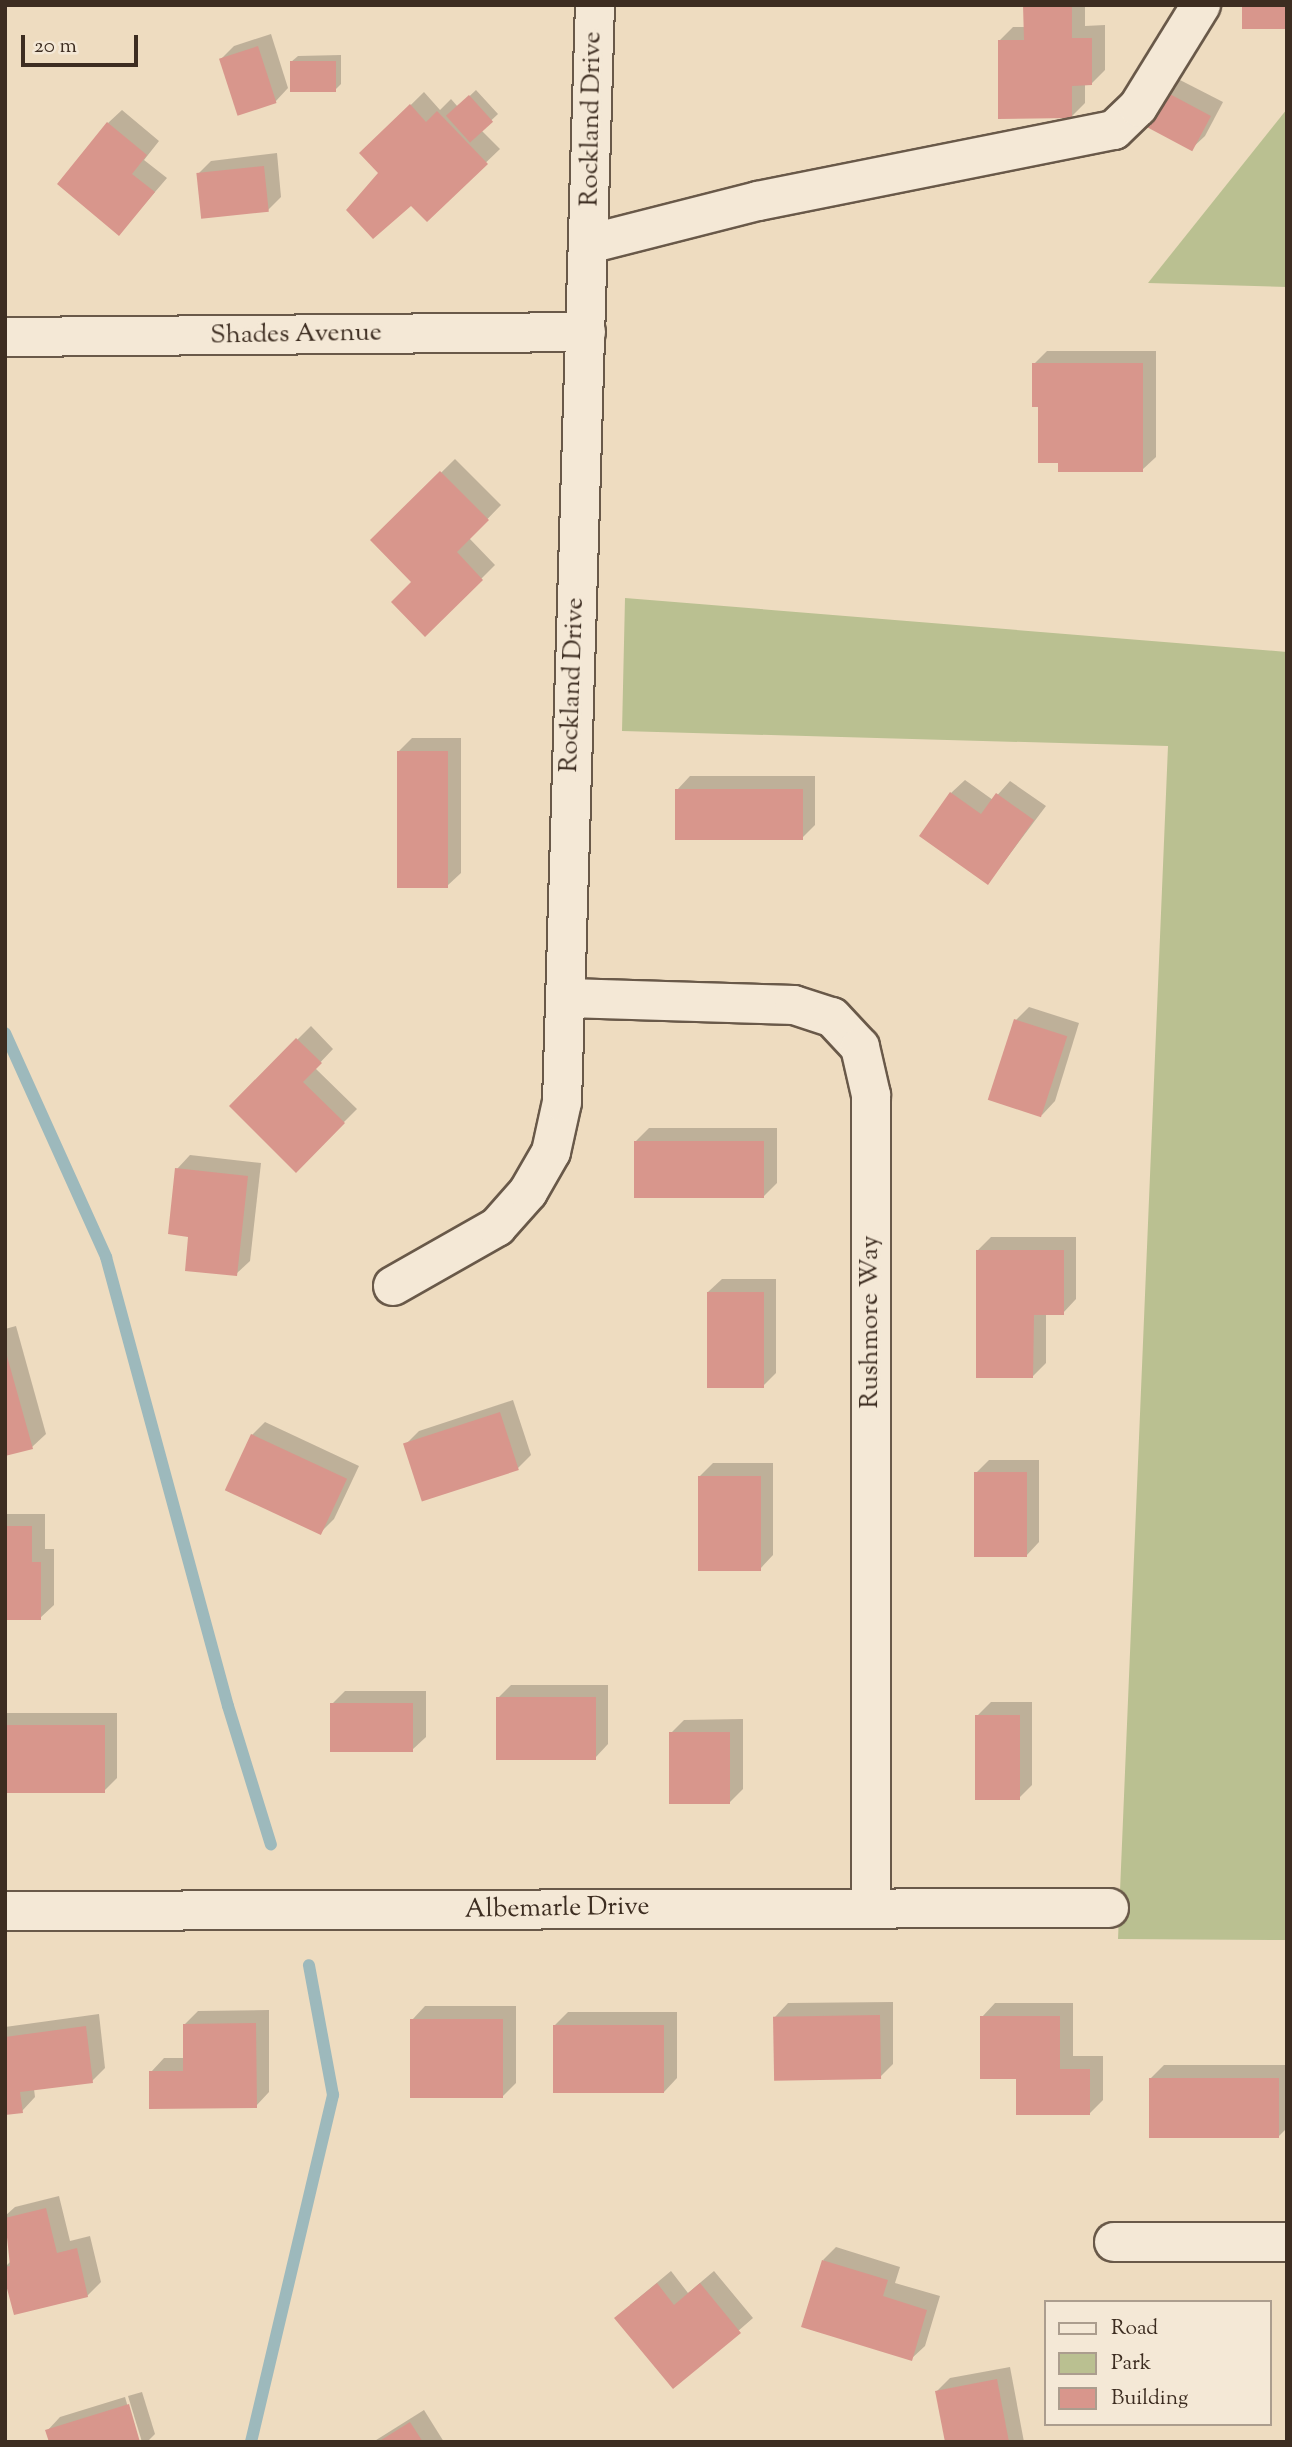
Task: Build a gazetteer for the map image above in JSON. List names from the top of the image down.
{
  "streets": {
    "street": [
      "Rockland Drive",
      "Shades Avenue",
      "Rushmore Way",
      "Albemarle Drive"
    ]
  },
  "crossings": [
    ["Rockland Drive", "Shades Avenue"],
    ["Rockland Drive", "Rushmore Way"],
    ["Rushmore Way", "Albemarle Drive"]
  ],
  "legend": ["Road", "Park", "Building"],
  "scale_bar": "20 m"
}
